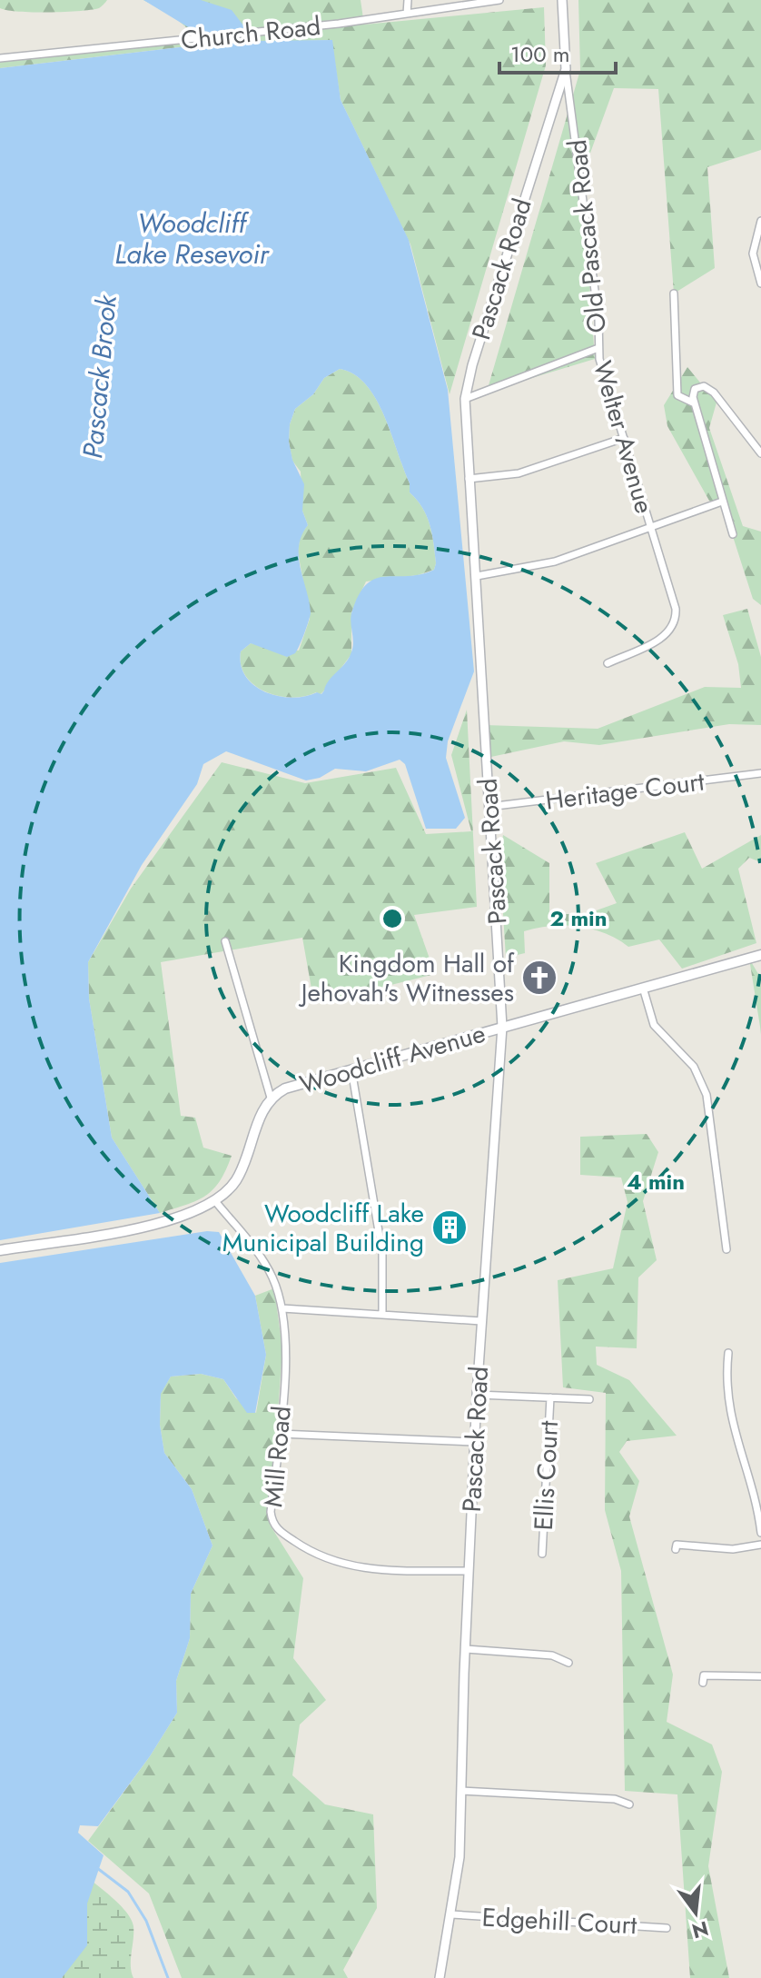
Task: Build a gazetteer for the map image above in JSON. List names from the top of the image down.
{
  "streets": {
    "main road": ["Woodcliff Avenue"],
    "street": [
      "Church Road",
      "Old Pascack Road",
      "Pascack Road",
      "Welter Avenue",
      "Heritage Court",
      "Mill Road",
      "Ellis Court",
      "Edgehill Court"
    ]
  },
  "crossings": [
    ["Old Pascack Road", "Pascack Road"],
    ["Old Pascack Road", "Welter Avenue"],
    ["Pascack Road", "Heritage Court"],
    ["Pascack Road", "Woodcliff Avenue"],
    ["Pascack Road", "Mill Road"],
    ["Pascack Road", "Edgehill Court"],
    ["Woodcliff Avenue", "Mill Road"]
  ],
  "water": ["Woodcliff Lake Resevoir", "Pascack Brook"],
  "places": {
    "church": ["Kingdom Hall of Jehovah's Witnesses"],
    "building": ["Woodcliff Lake Municipal Building"]
  },
  "scale_bar": "100 m",
  "north": "bottom",
  "rings": ["2 min", "4 min"]
}
